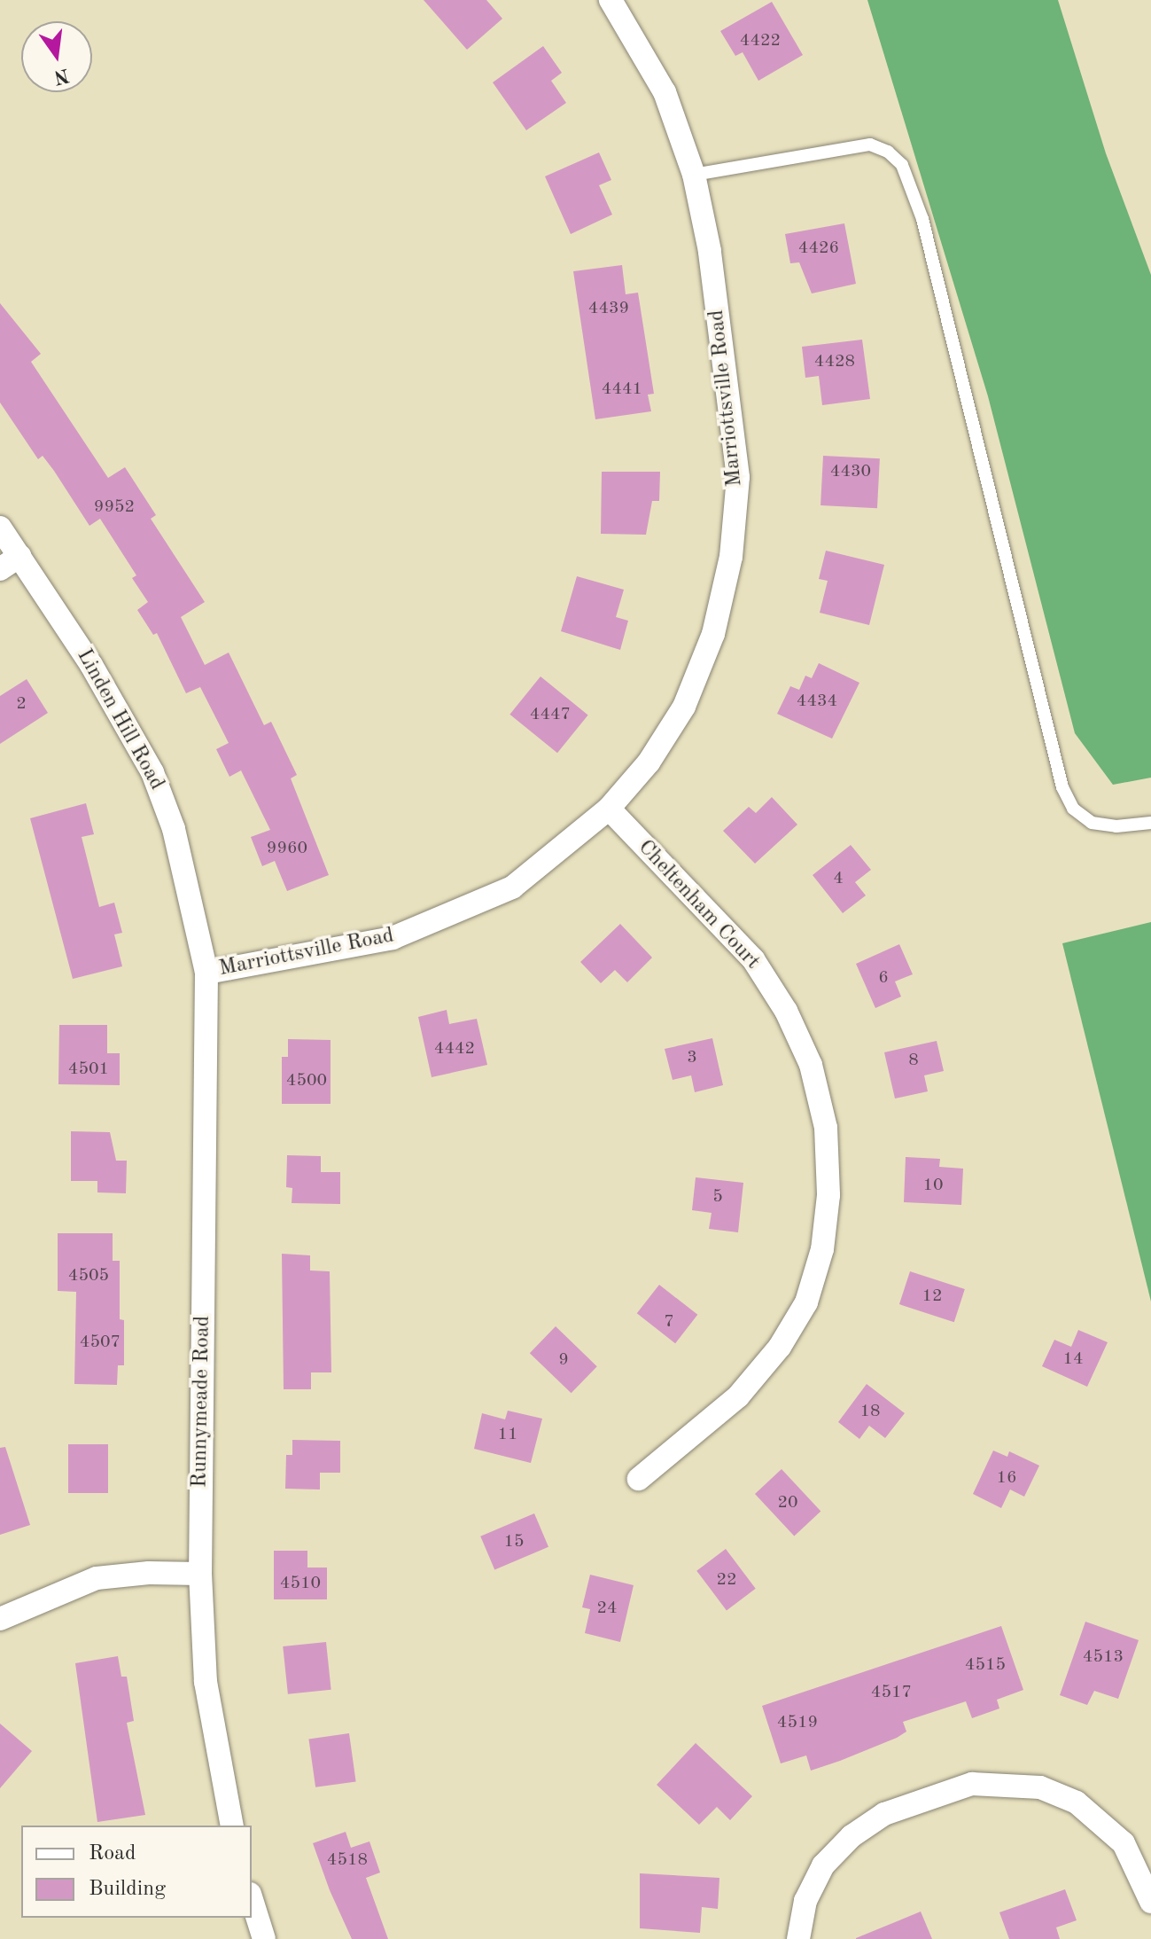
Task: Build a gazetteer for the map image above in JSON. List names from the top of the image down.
{
  "streets": {
    "street": [
      "Marriottsville Road",
      "Linden Hill Road",
      "Cheltenham Court",
      "Runnymeade Road"
    ]
  },
  "crossings": [
    ["Marriottsville Road", "Linden Hill Road"],
    ["Marriottsville Road", "Cheltenham Court"],
    ["Marriottsville Road", "Runnymeade Road"],
    ["Linden Hill Road", "Runnymeade Road"]
  ],
  "house_numbers": [
    "4422",
    "4426",
    "4439",
    "4428",
    "4441",
    "4430",
    "9952",
    "4434",
    "2",
    "4447",
    "9960",
    "4",
    "6",
    "4442",
    "3",
    "8",
    "4501",
    "4500",
    "10",
    "5",
    "4505",
    "12",
    "7",
    "4507",
    "14",
    "9",
    "18",
    "11",
    "16",
    "20",
    "15",
    "22",
    "4510",
    "24",
    "4513",
    "4515",
    "4517",
    "4519",
    "4518"
  ],
  "legend": ["Road", "Building"],
  "north": "bottom"
}
